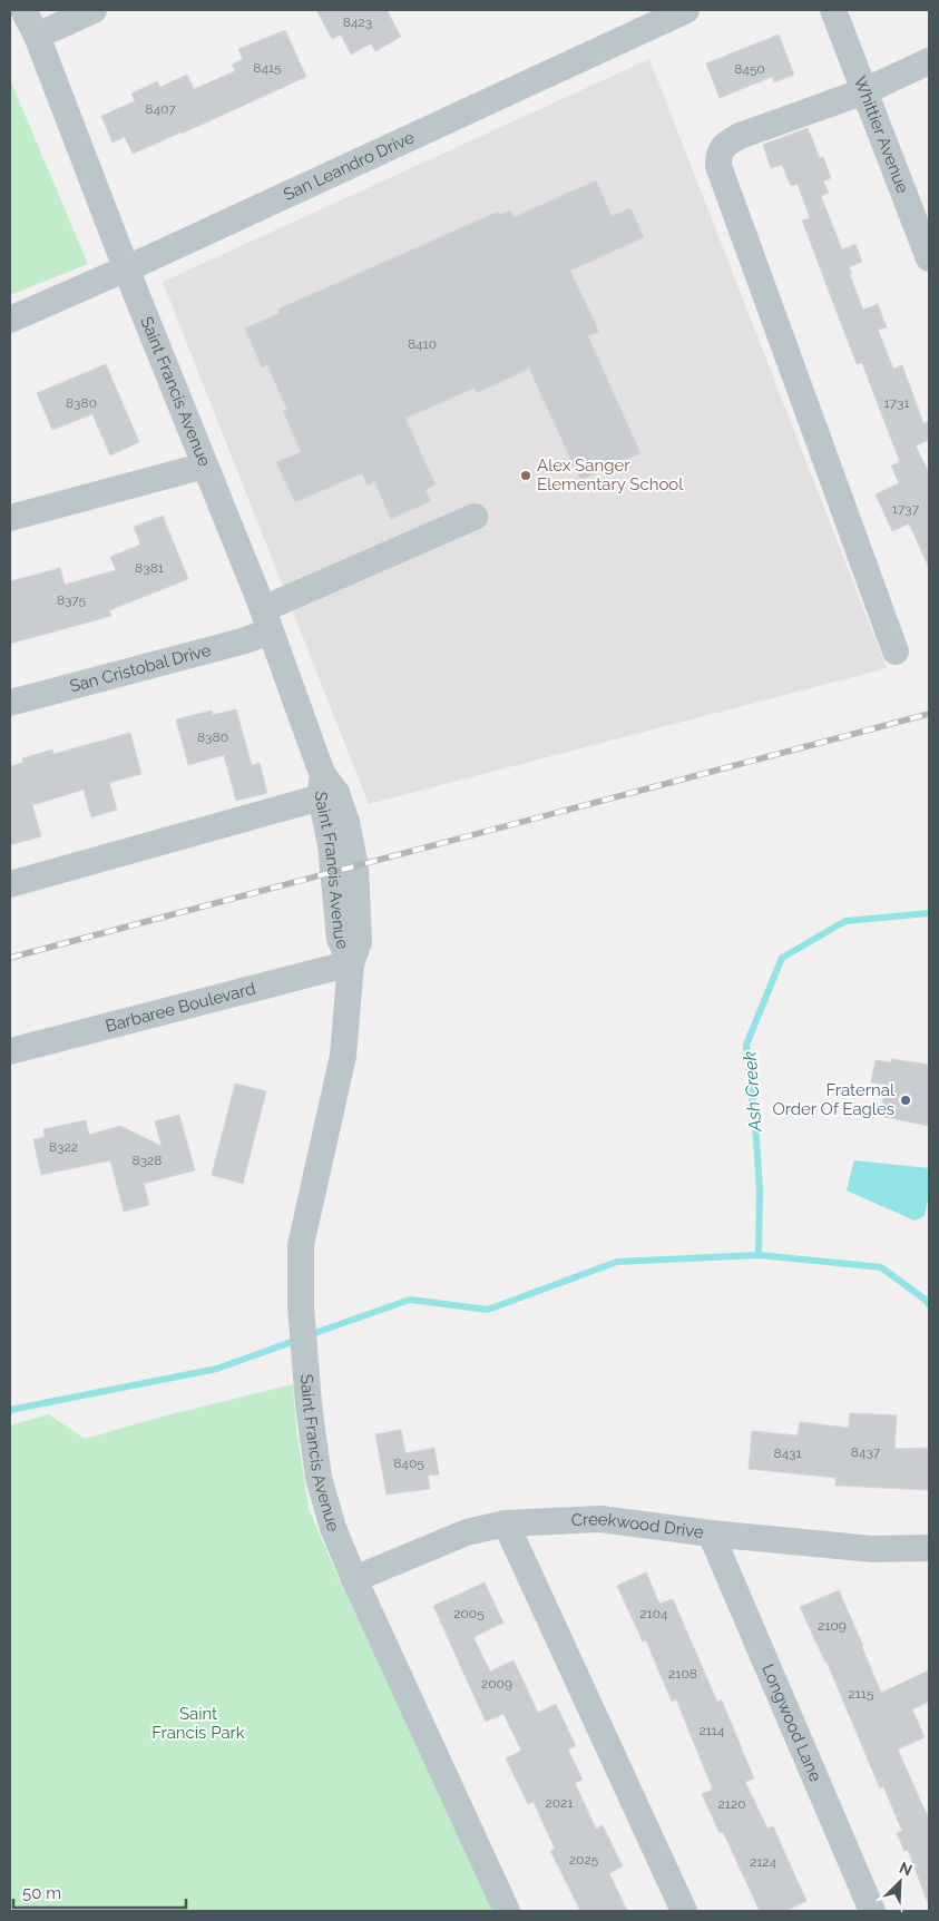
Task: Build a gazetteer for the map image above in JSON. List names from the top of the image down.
{
  "streets": {
    "street": [
      "Whittier Avenue",
      "San Leandro Drive",
      "Saint Francis Avenue",
      "San Cristobal Drive",
      "Barbaree Boulevard",
      "Creekwood Drive",
      "Longwood Lane"
    ]
  },
  "crossings": [
    ["San Leandro Drive", "Saint Francis Avenue"],
    ["Saint Francis Avenue", "San Cristobal Drive"],
    ["Saint Francis Avenue", "Barbaree Boulevard"],
    ["Saint Francis Avenue", "Creekwood Drive"],
    ["Creekwood Drive", "Longwood Lane"]
  ],
  "water": ["Ash Creek"],
  "parks": ["Saint Francis Park"],
  "places": ["Alex Sanger Elementary School", "Fraternal Order Of Eagles"],
  "house_numbers": [
    "8423",
    "8415",
    "8450",
    "8407",
    "8410",
    "8380",
    "1731",
    "1737",
    "8381",
    "8375",
    "8380",
    "8322",
    "8328",
    "8437",
    "8431",
    "8405",
    "2005",
    "2104",
    "2109",
    "2108",
    "2009",
    "2115",
    "2114",
    "2021",
    "2120",
    "2025",
    "2124"
  ],
  "scale_bar": "50 m",
  "north": "top right"
}
